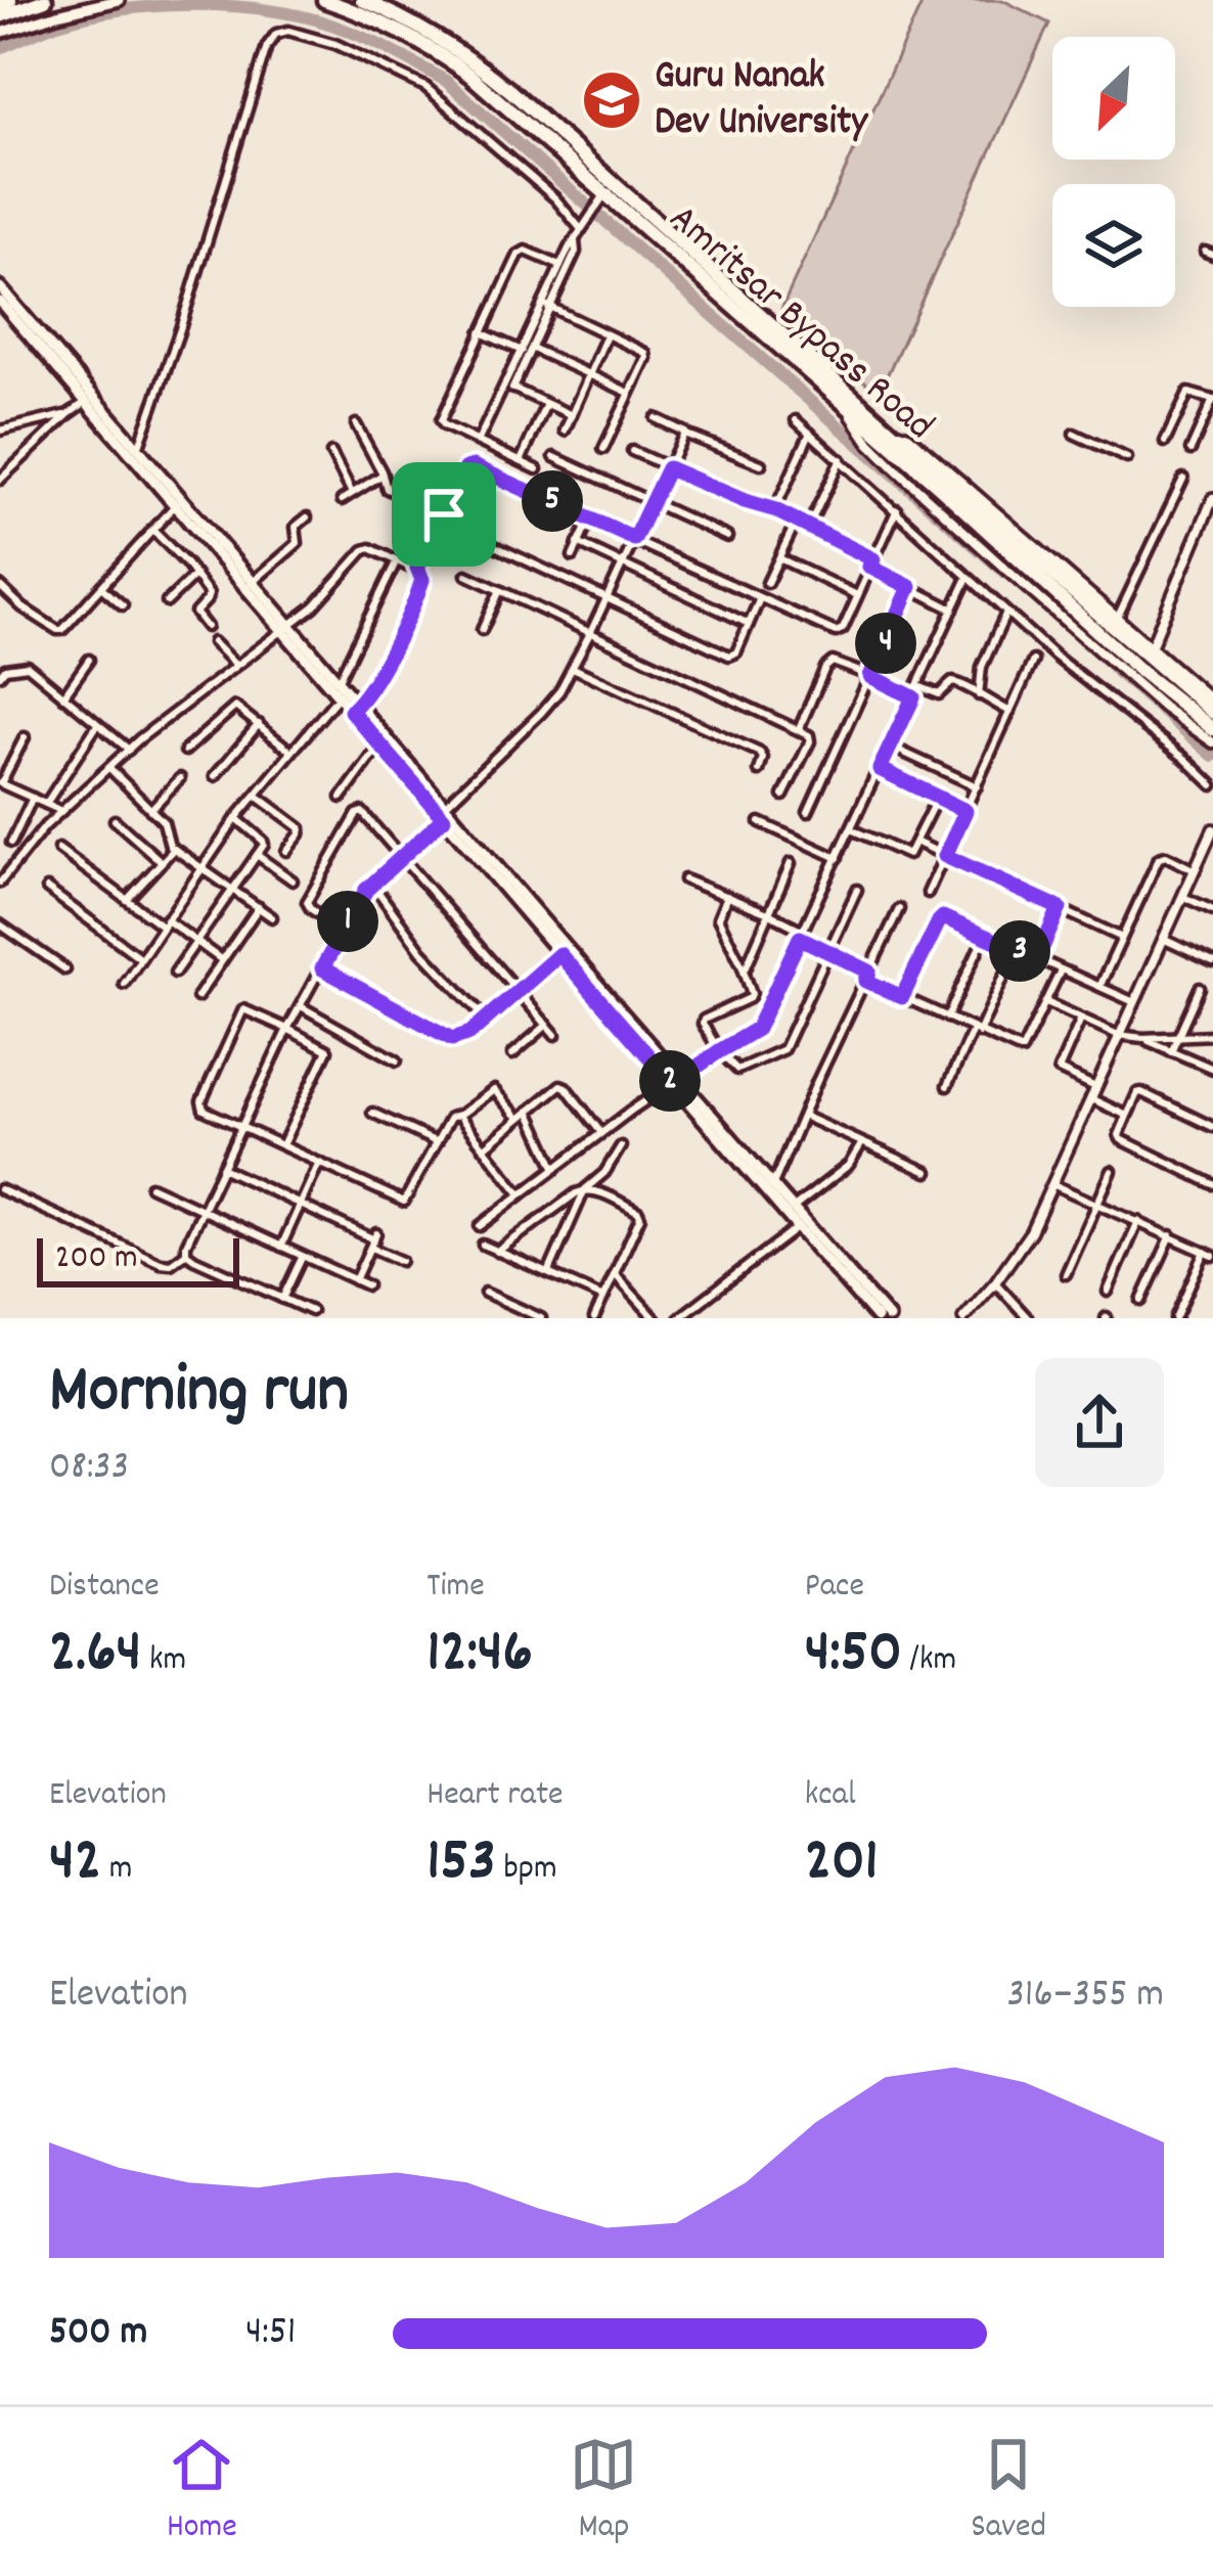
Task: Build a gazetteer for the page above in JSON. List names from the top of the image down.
{
  "streets": {
    "highway": ["Amritsar Bypass Road"]
  },
  "places": {
    "school or university": ["Guru Nanak Dev University"]
  },
  "scale_bar": "200 m",
  "north": "bottom left",
  "page": {
    "pins": [
      "5",
      "4",
      "1",
      "3",
      "2"
    ],
    "scale": "200 m",
    "heading": ["Morning run", "08:33"],
    "stats": [
      ["Distance", "2.64 km"],
      ["Time", "12:46"],
      ["Pace", "4:50 /km"],
      ["Elevation", "42 m"],
      ["Heart rate", "153 bpm"],
      ["kcal", "201"]
    ],
    "chart": ["Elevation", "316–355 m"],
    "list": [
      {
        "name": "500 m",
        "note": "4:51"
      }
    ],
    "tabs": ["Home", "Map", "Saved"]
  }
}
